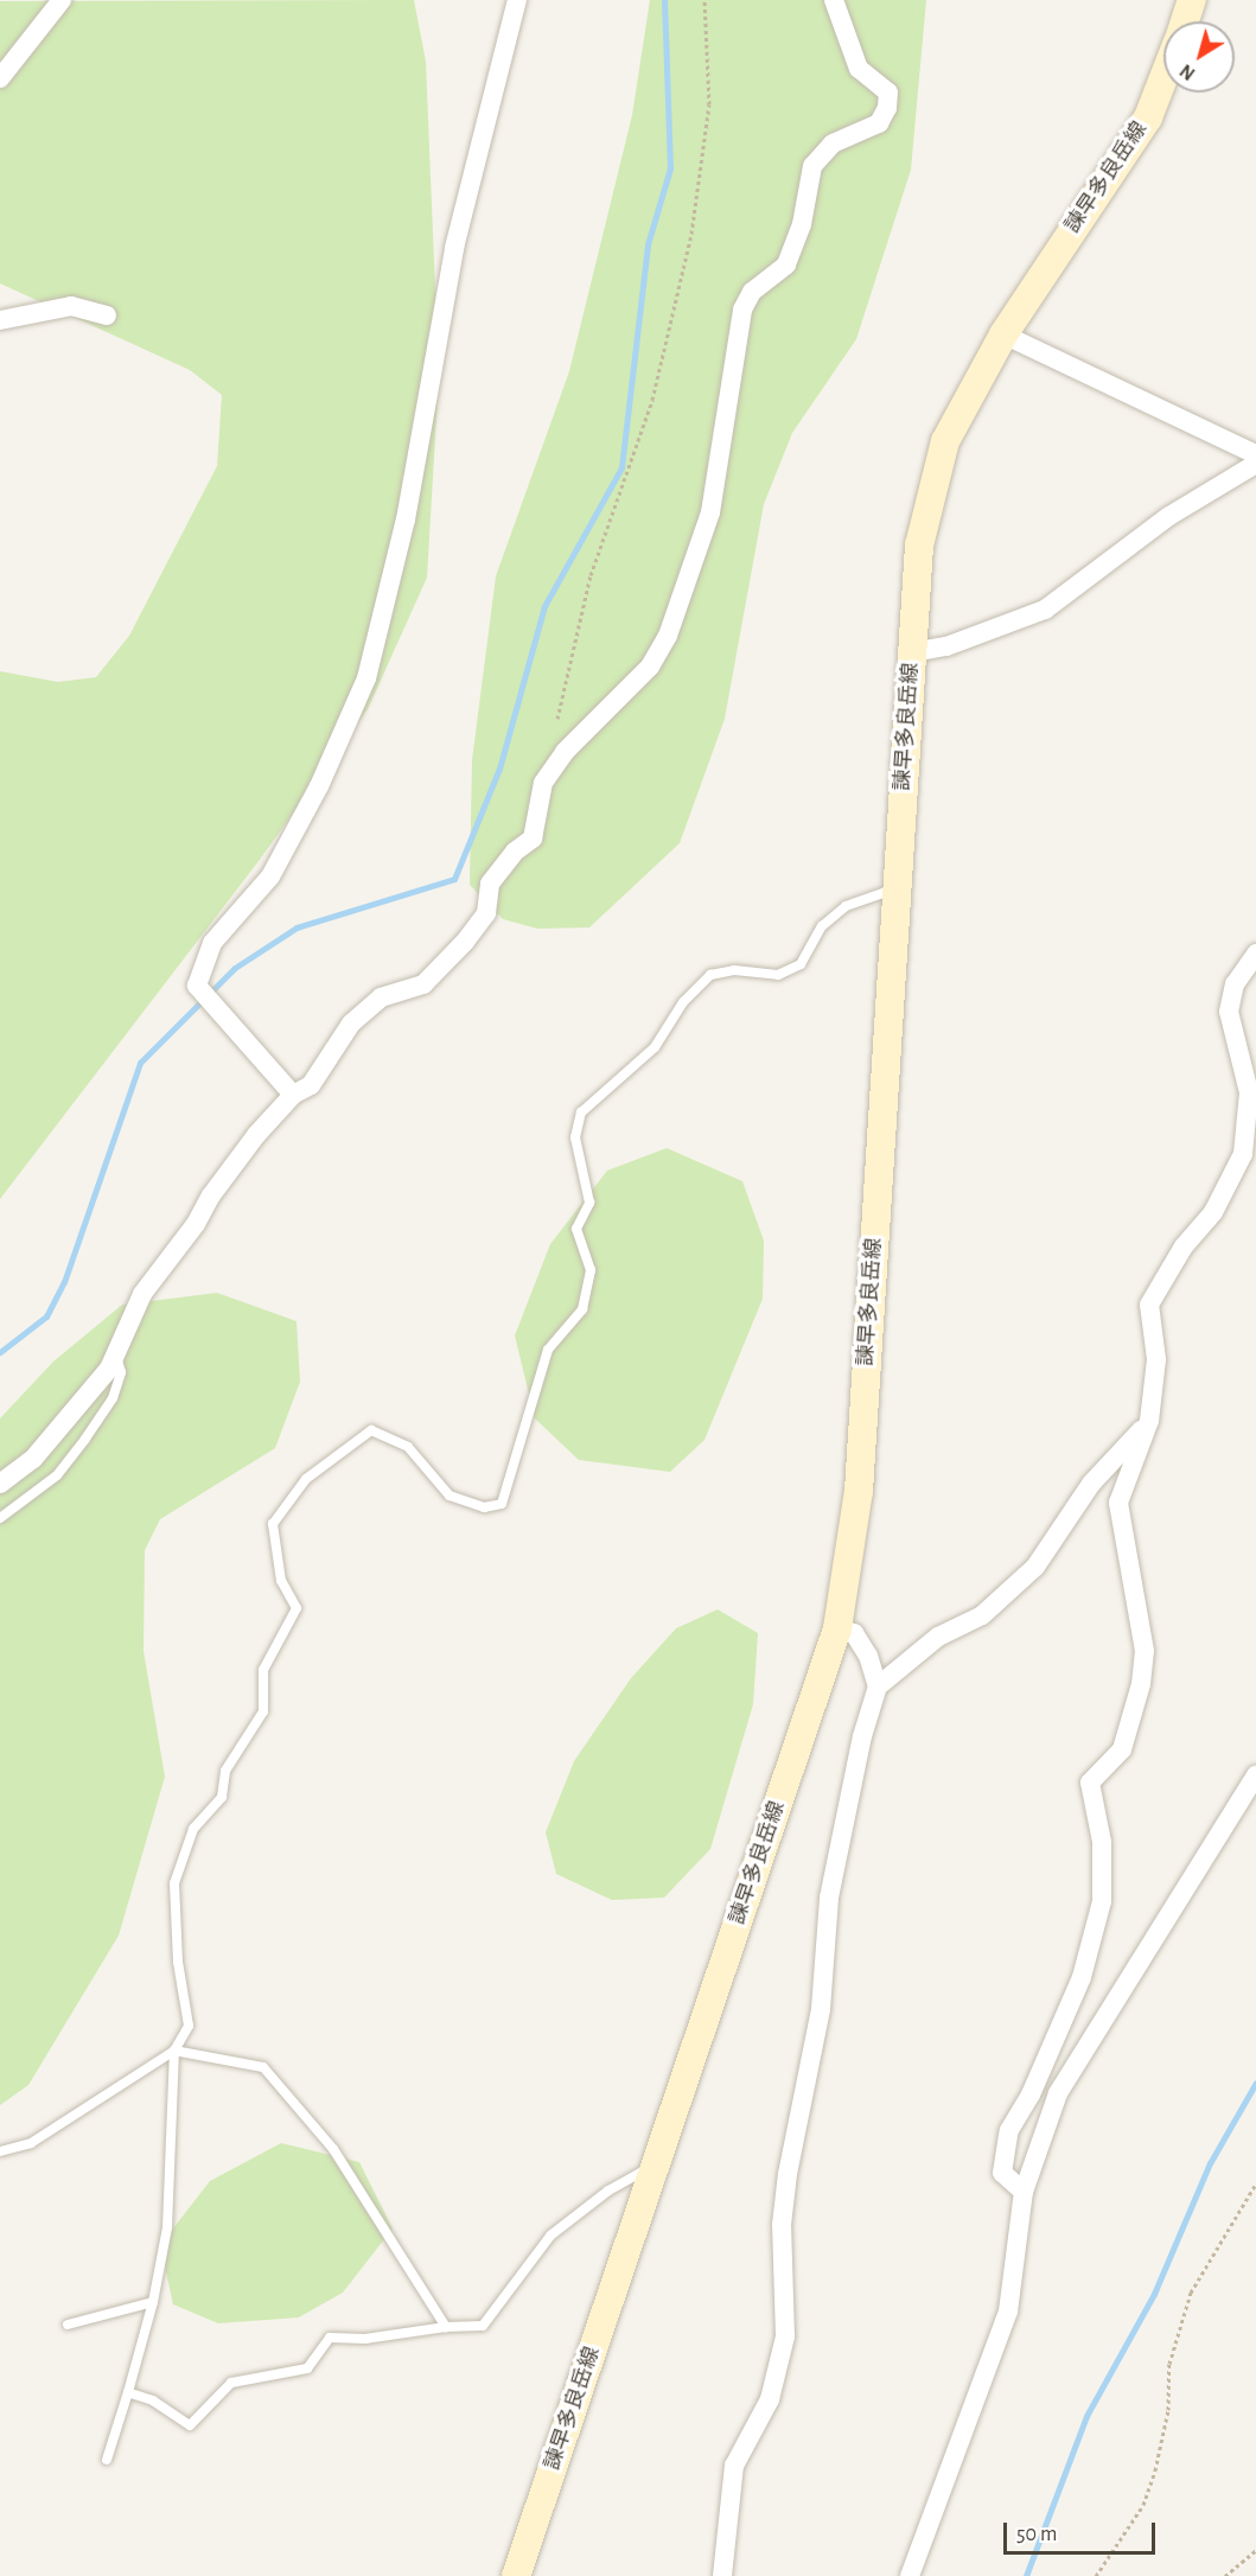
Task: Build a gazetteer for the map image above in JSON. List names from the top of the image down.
{
  "streets": {
    "main road": ["諫早多良岳線"]
  },
  "scale_bar": "50 m",
  "north": "bottom left"
}
